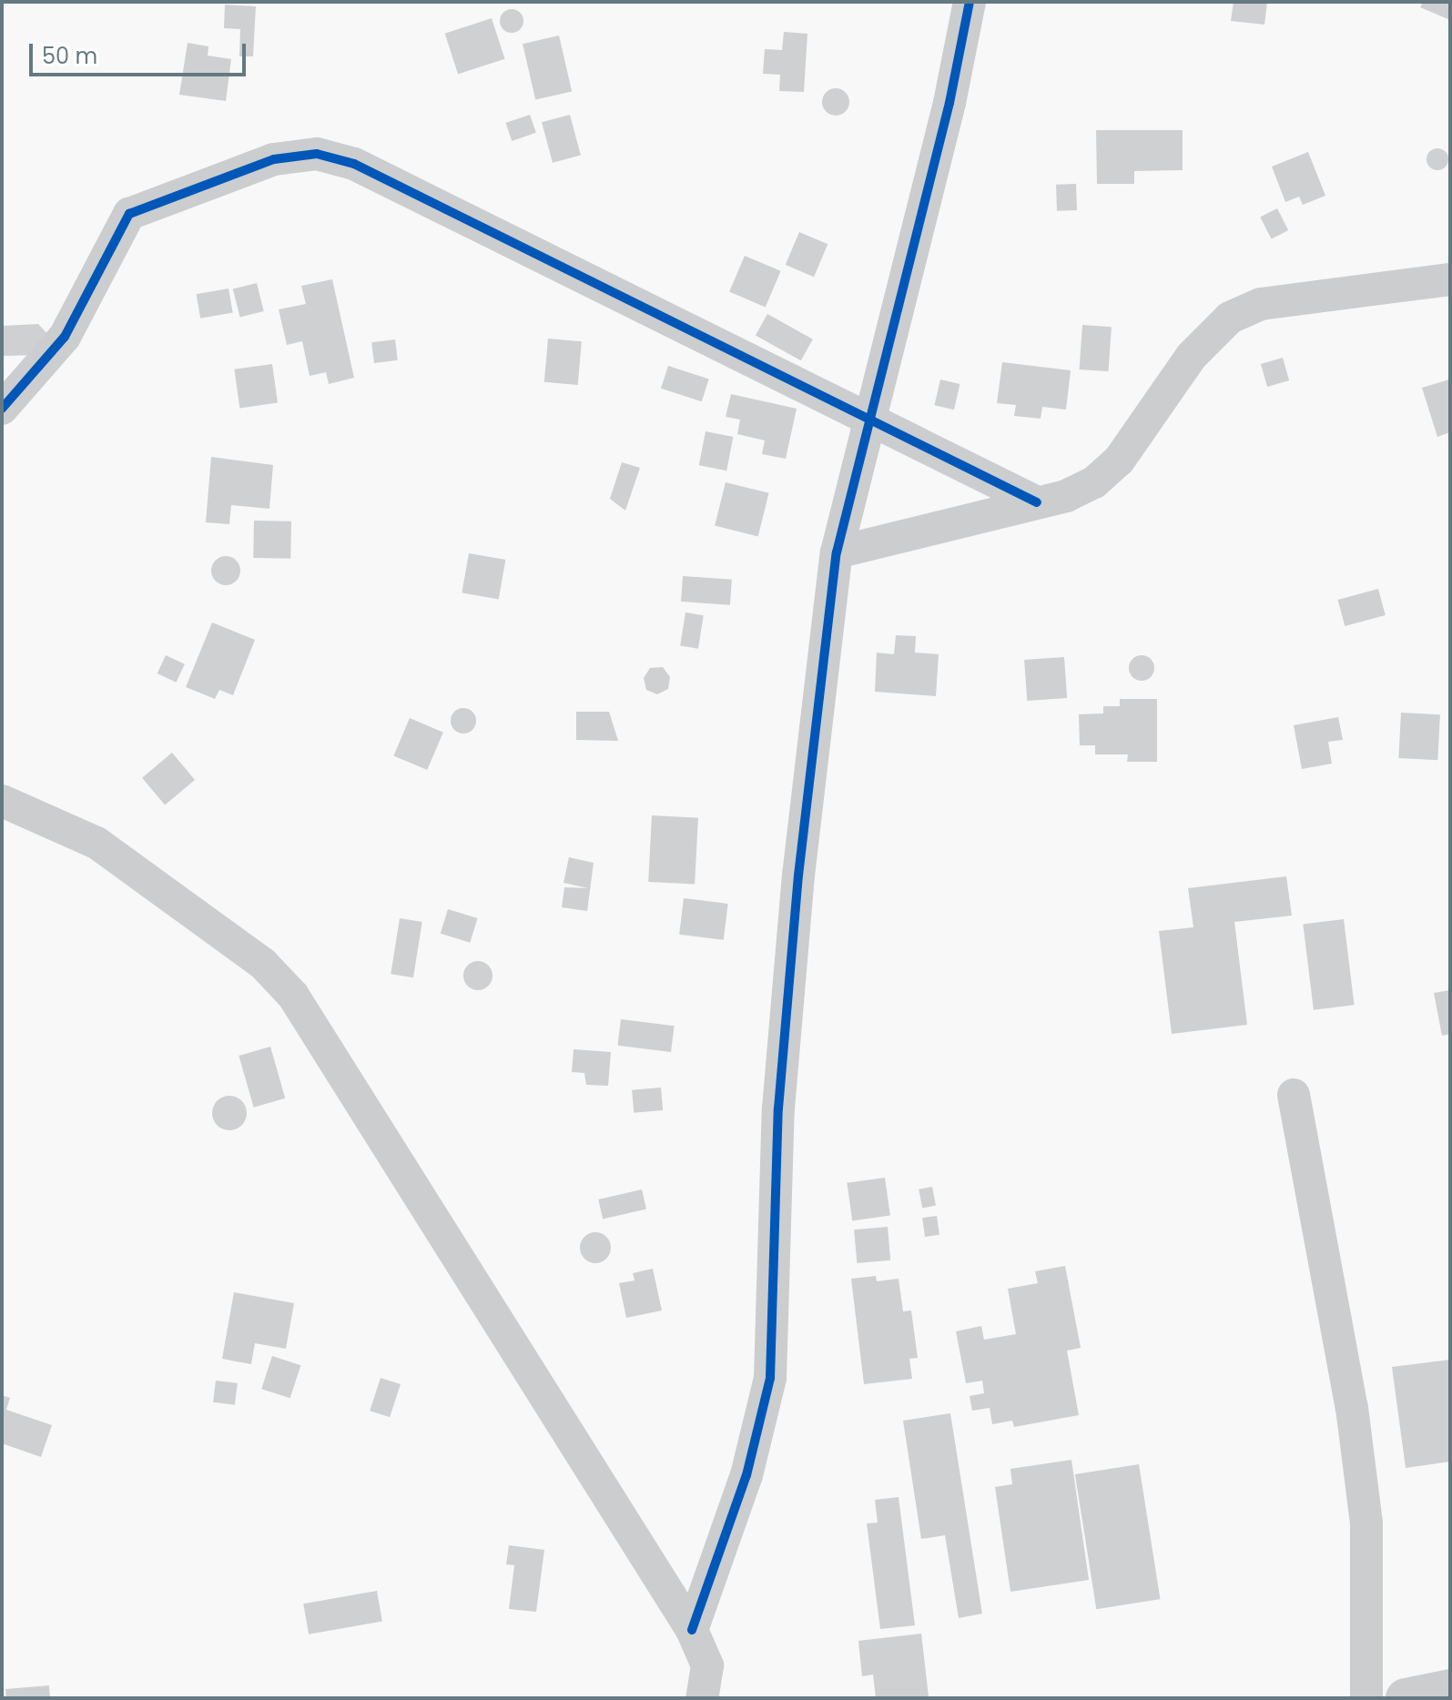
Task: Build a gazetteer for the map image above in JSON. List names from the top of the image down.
{
  "scale_bar": "50 m"
}
